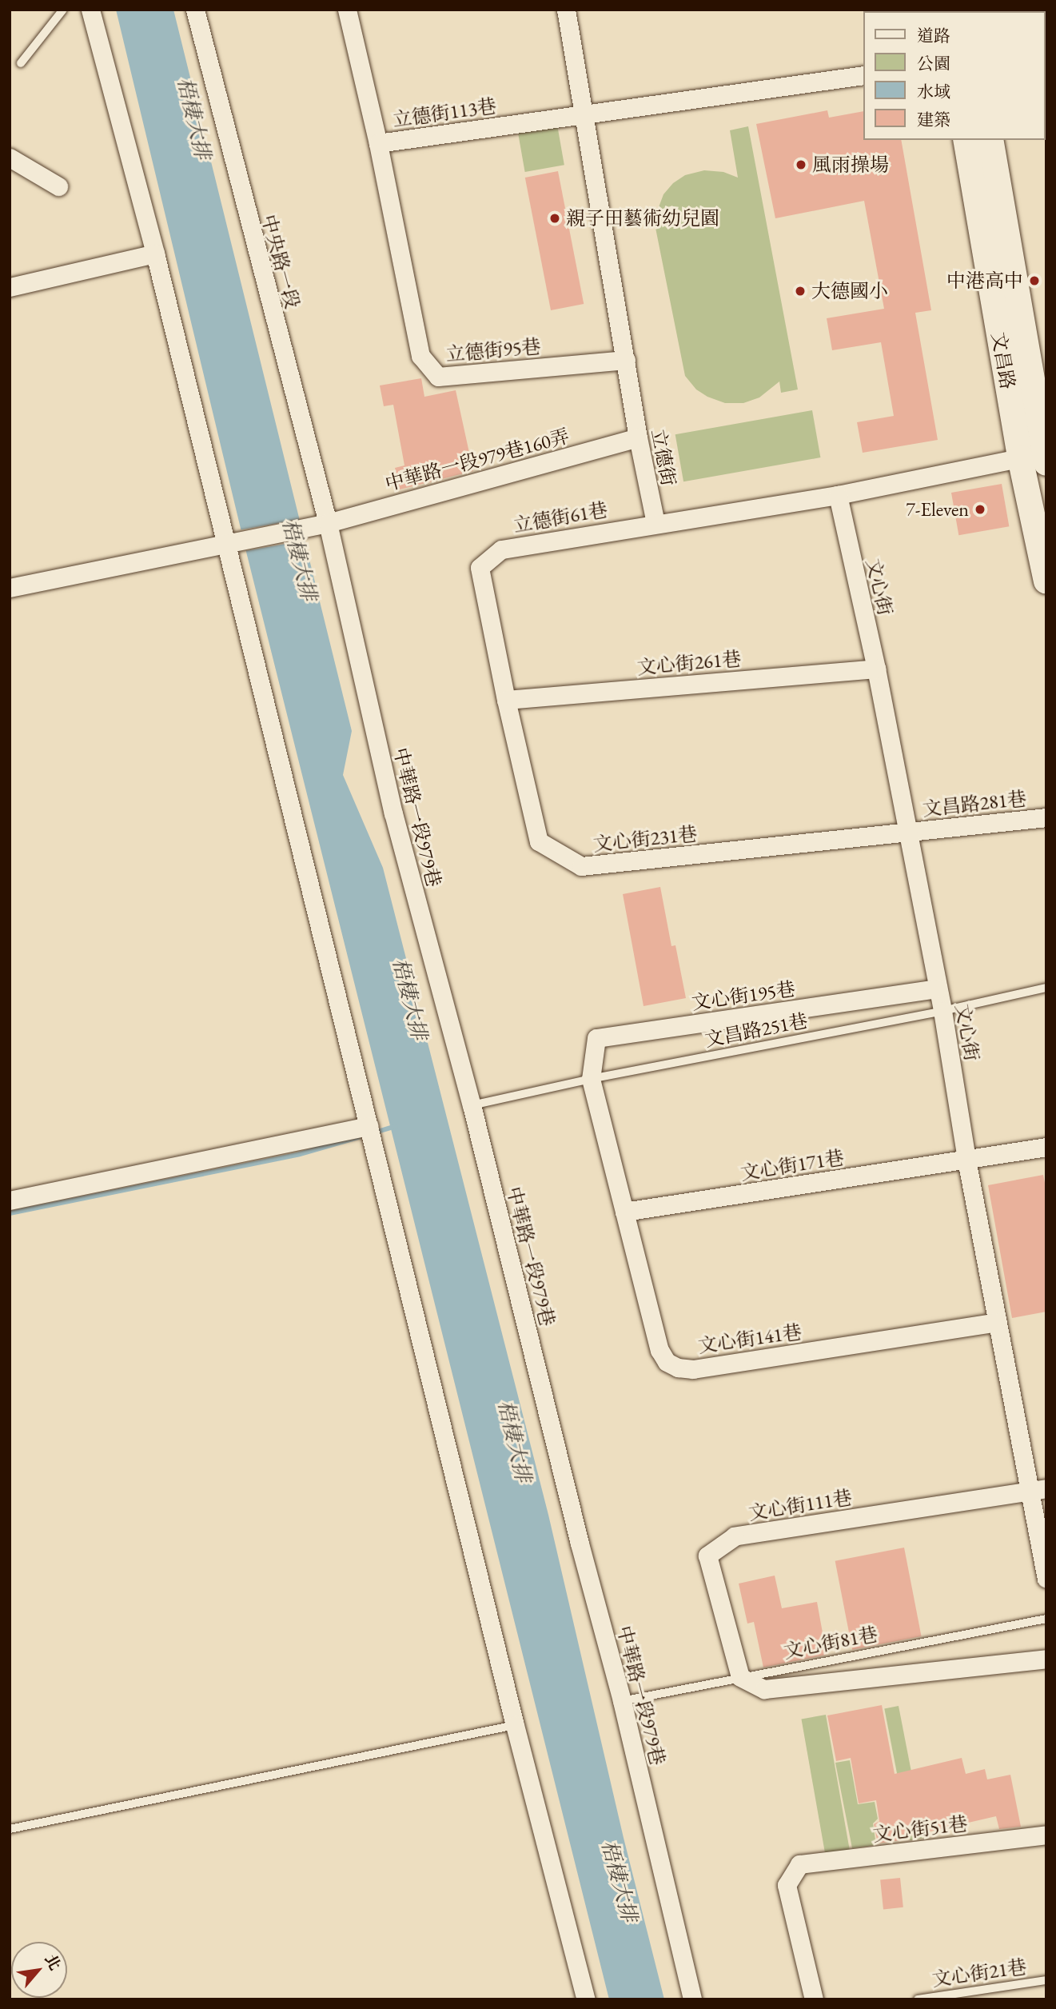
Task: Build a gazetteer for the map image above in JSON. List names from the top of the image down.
{
  "streets": {
    "street": [
      "立德街113巷",
      "中央路一段",
      "立德街95巷",
      "文昌路",
      "立德街",
      "中華路一段979巷160弄",
      "立德街61巷",
      "文心街",
      "文心街261巷",
      "文昌路281巷",
      "中華路一段979巷",
      "文心街231巷",
      "文心街195巷",
      "文心街171巷",
      "文心街141巷",
      "文心街111巷",
      "文心街51巷"
    ],
    "lane": ["文昌路251巷", "文心街81巷", "文心街21巷"]
  },
  "crossings": [
    ["立德街113巷", "立德街95巷"],
    ["立德街113巷", "立德街"],
    ["中央路一段", "中華路一段979巷160弄"],
    ["中央路一段", "中華路一段979巷"],
    ["立德街95巷", "立德街"],
    ["立德街", "中華路一段979巷160弄"],
    ["立德街", "立德街61巷"],
    ["中華路一段979巷160弄", "中華路一段979巷"],
    ["立德街61巷", "文心街231巷"],
    ["文心街", "文心街261巷"],
    ["文心街", "文昌路281巷"],
    ["文心街", "文心街231巷"],
    ["文心街", "文心街195巷"],
    ["文心街", "文昌路251巷"],
    ["文心街", "文心街171巷"],
    ["文心街", "文心街141巷"],
    ["文心街", "文心街111巷"],
    ["文心街261巷", "文心街231巷"],
    ["文昌路281巷", "文心街231巷"],
    ["中華路一段979巷", "文昌路251巷"],
    ["中華路一段979巷", "文心街81巷"],
    ["文心街195巷", "文昌路251巷"],
    ["文心街195巷", "文心街141巷"],
    ["文昌路251巷", "文心街141巷"],
    ["文心街171巷", "文心街141巷"],
    ["文心街111巷", "文心街81巷"]
  ],
  "water": ["梧棲大排"],
  "places": [
    "風雨操場",
    "親子田藝術幼兒園",
    "中港高中",
    "大德國小",
    "7-Eleven"
  ],
  "legend": [
    "道路",
    "公園",
    "水域",
    "建築"
  ],
  "north": "top right"
}
